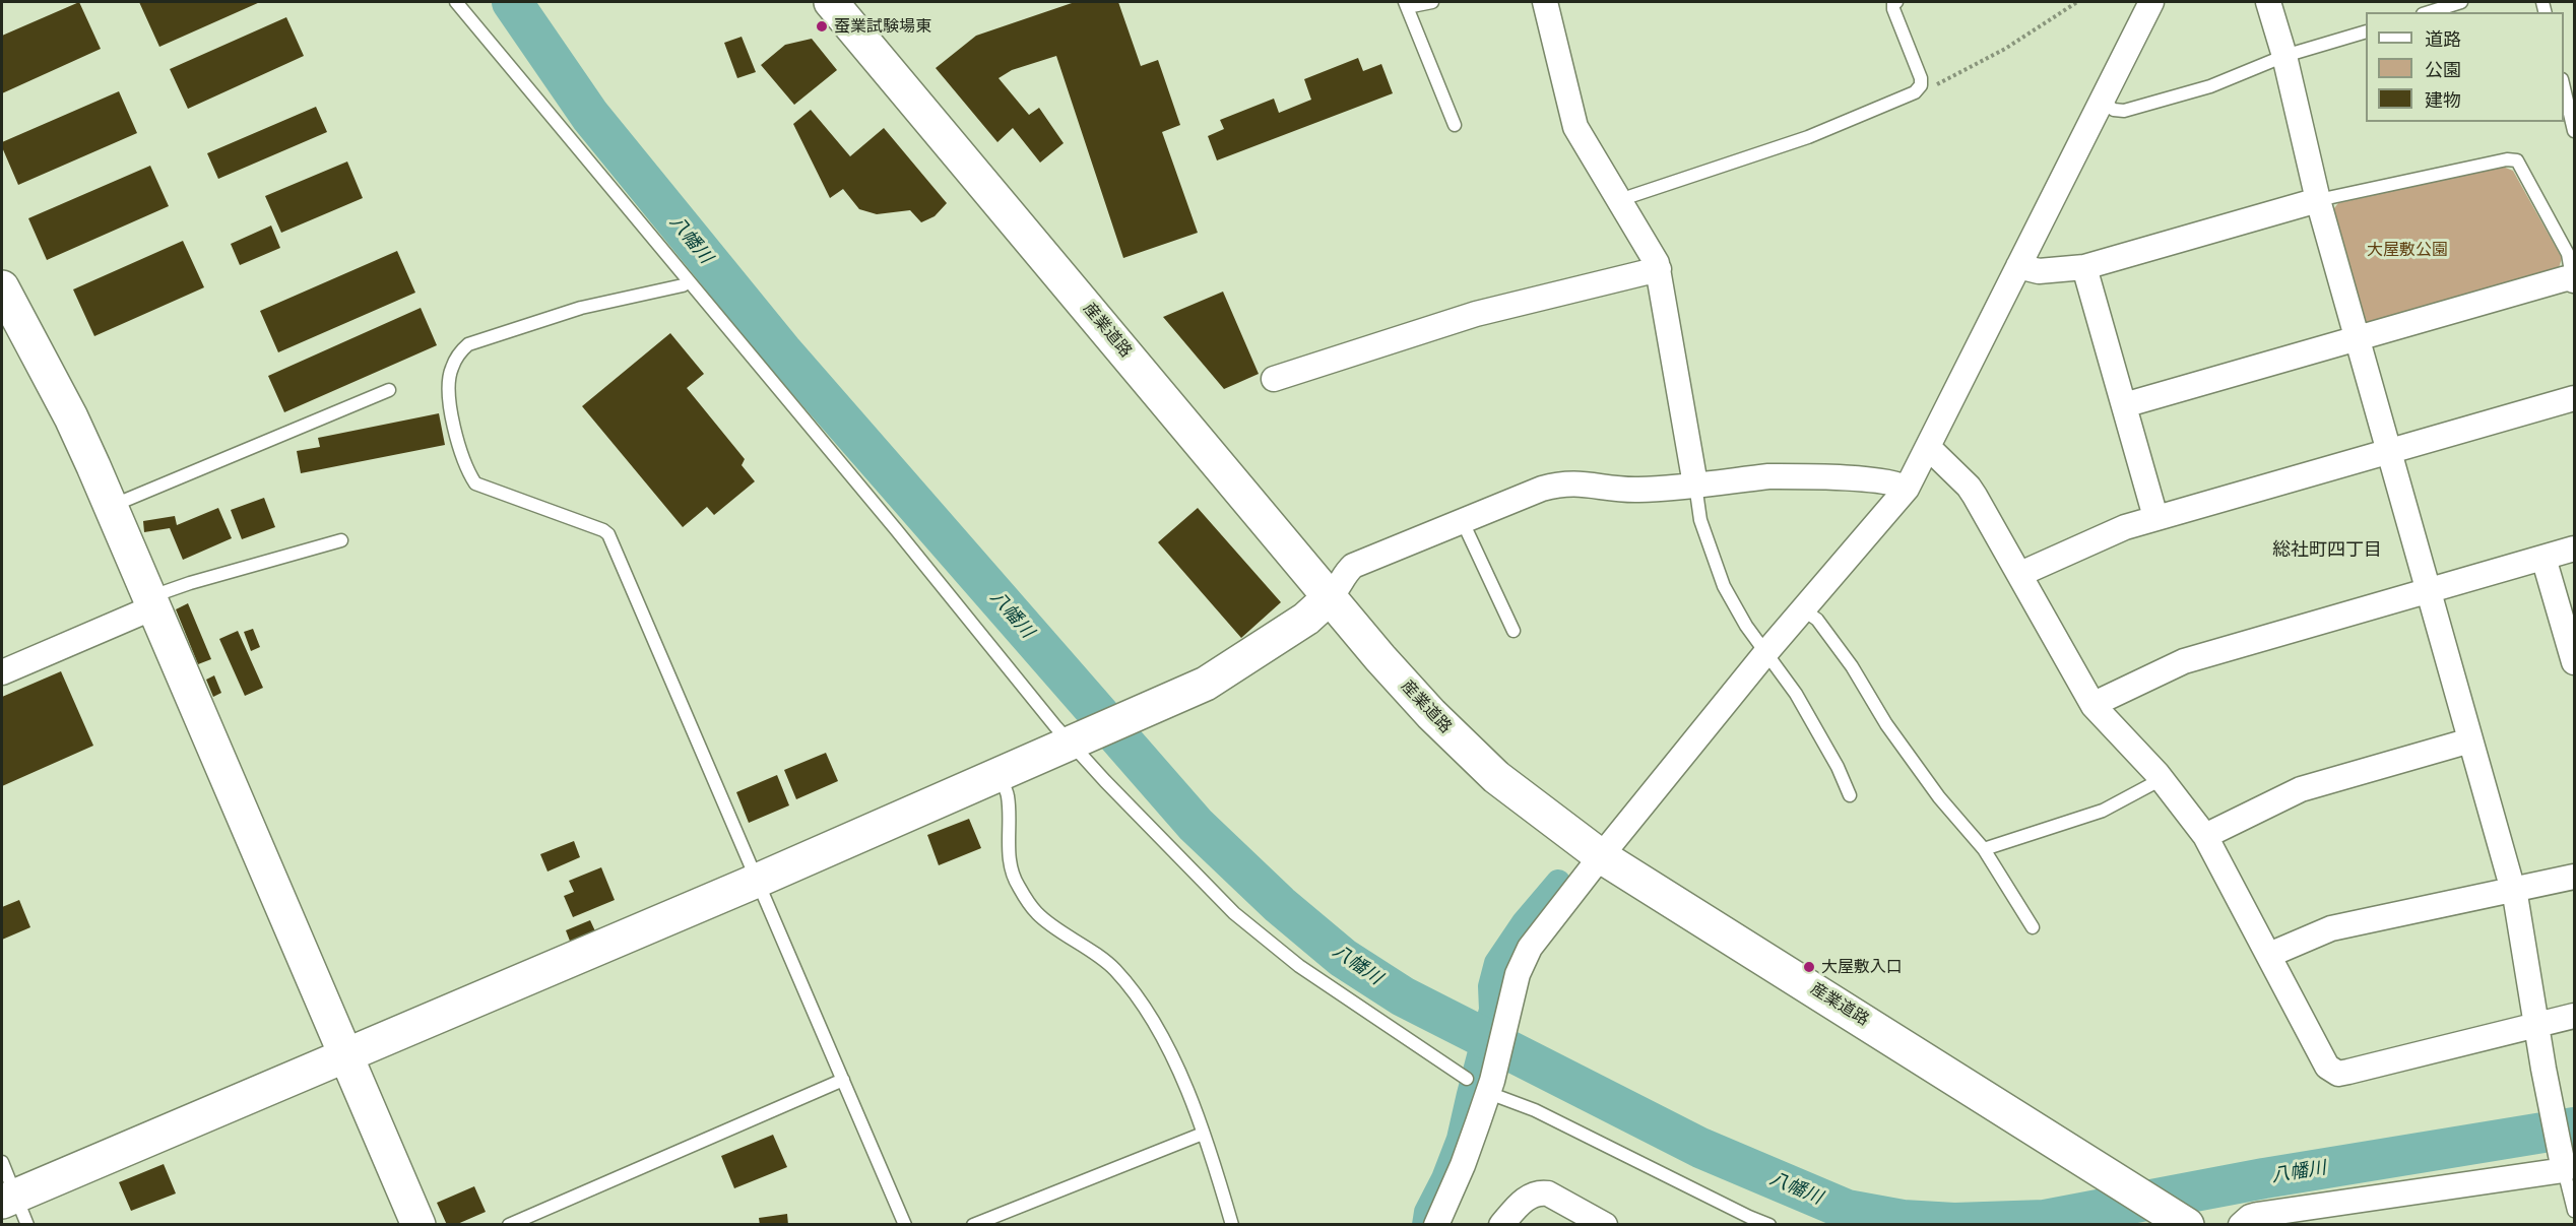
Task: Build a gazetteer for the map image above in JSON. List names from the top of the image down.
{
  "streets": {
    "street": ["産業道路"]
  },
  "districts": ["総社町四丁目"],
  "water": ["八幡川"],
  "parks": ["大屋敷公園"],
  "places": ["蚕業試験場東", "大屋敷入口"],
  "legend": ["道路", "公園", "建物"]
}
